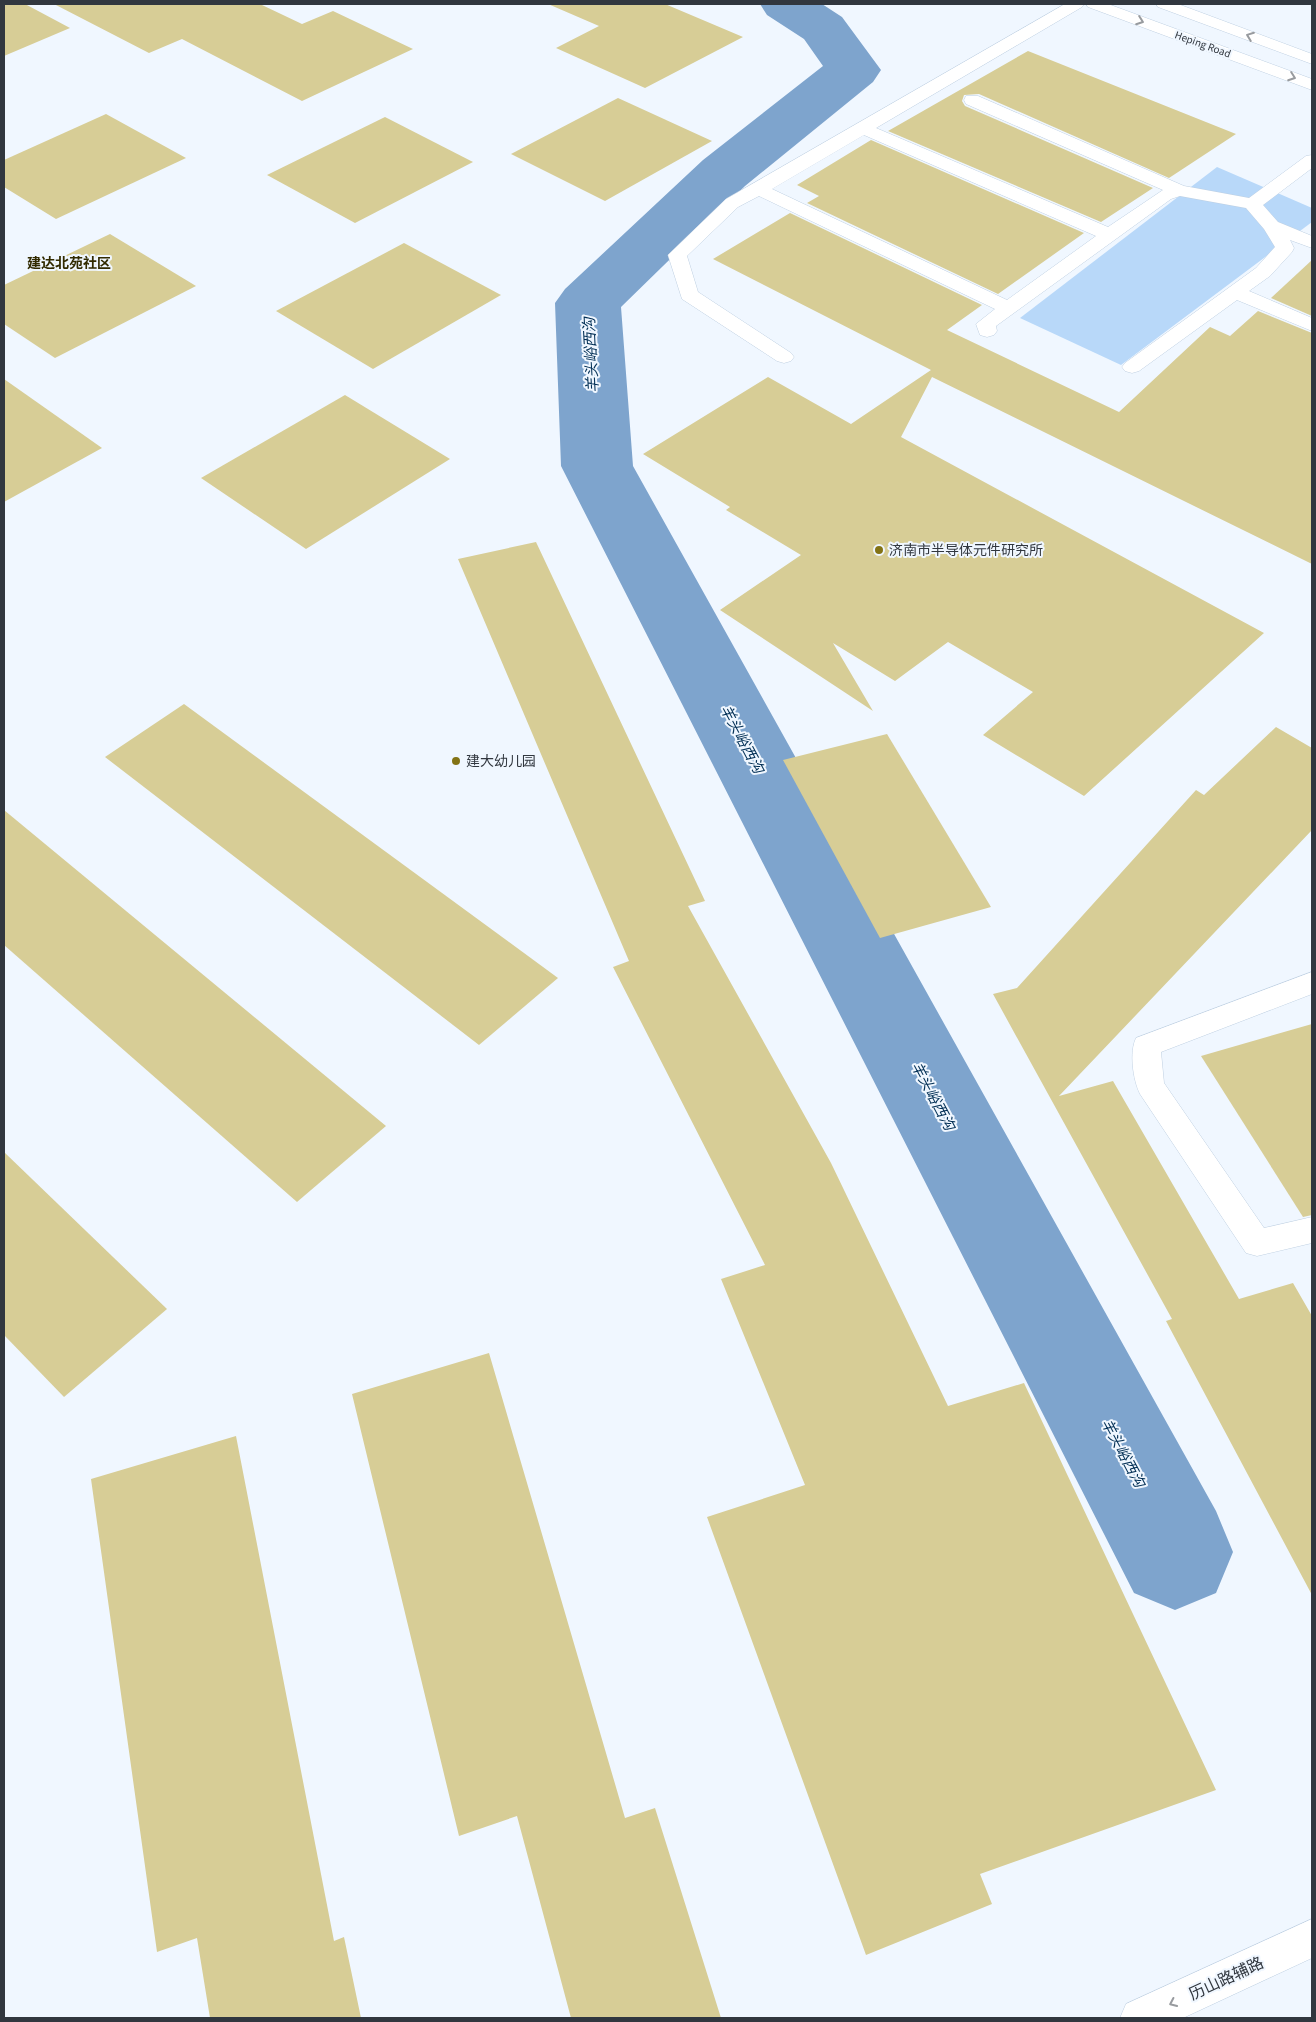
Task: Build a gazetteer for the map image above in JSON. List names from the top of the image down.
{
  "streets": {
    "street": ["Heping Road", "历山路辅路"]
  },
  "one_way": ["历山路辅路"],
  "districts": ["建达北苑社区"],
  "water": ["羊头峪西沟"],
  "places": ["济南市半导体元件研究所", "建大幼儿园"]
}
